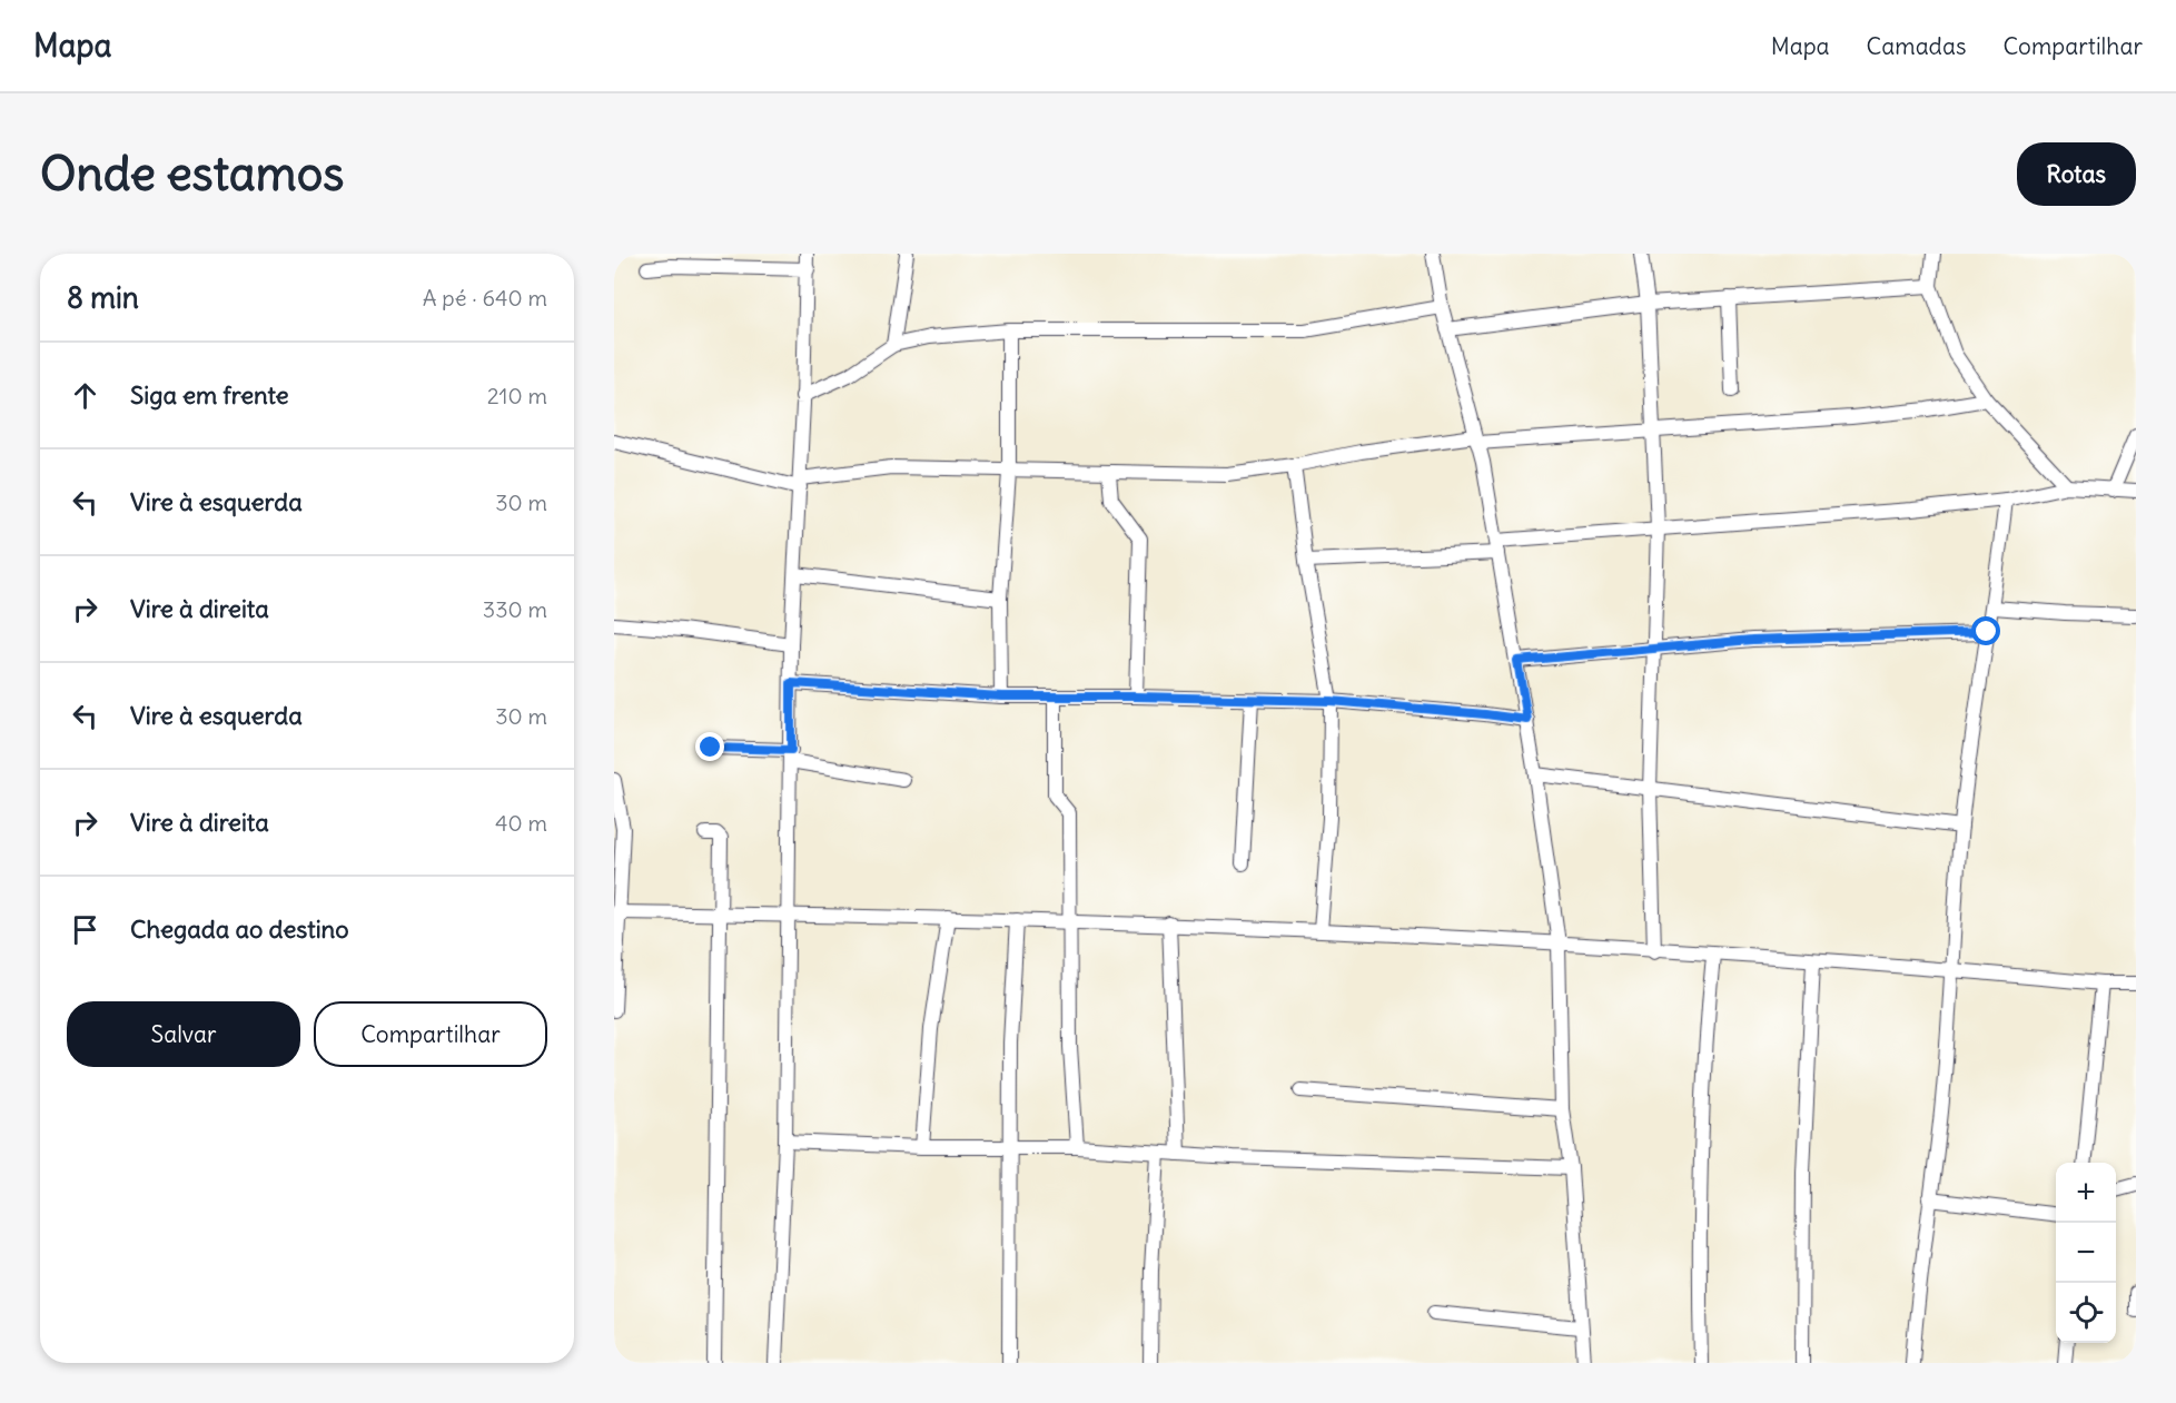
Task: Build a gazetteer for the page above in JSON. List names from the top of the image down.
{
  "page": {
    "header": "Mapa",
    "nav": ["Mapa", "Camadas", "Compartilhar"],
    "buttons": [
      "Rotas",
      ["Salvar", "Compartilhar"]
    ],
    "title": "Onde estamos",
    "heading": ["8 min", "A pé · 640 m"],
    "list": [
      ["Siga em frente", "210 m"],
      ["Vire à esquerda", "30 m"],
      ["Vire à direita", "330 m"],
      ["Vire à esquerda", "30 m"],
      ["Vire à direita", "40 m"],
      "Chegada ao destino"
    ],
    "map_buttons": ["+", "−"]
  }
}
